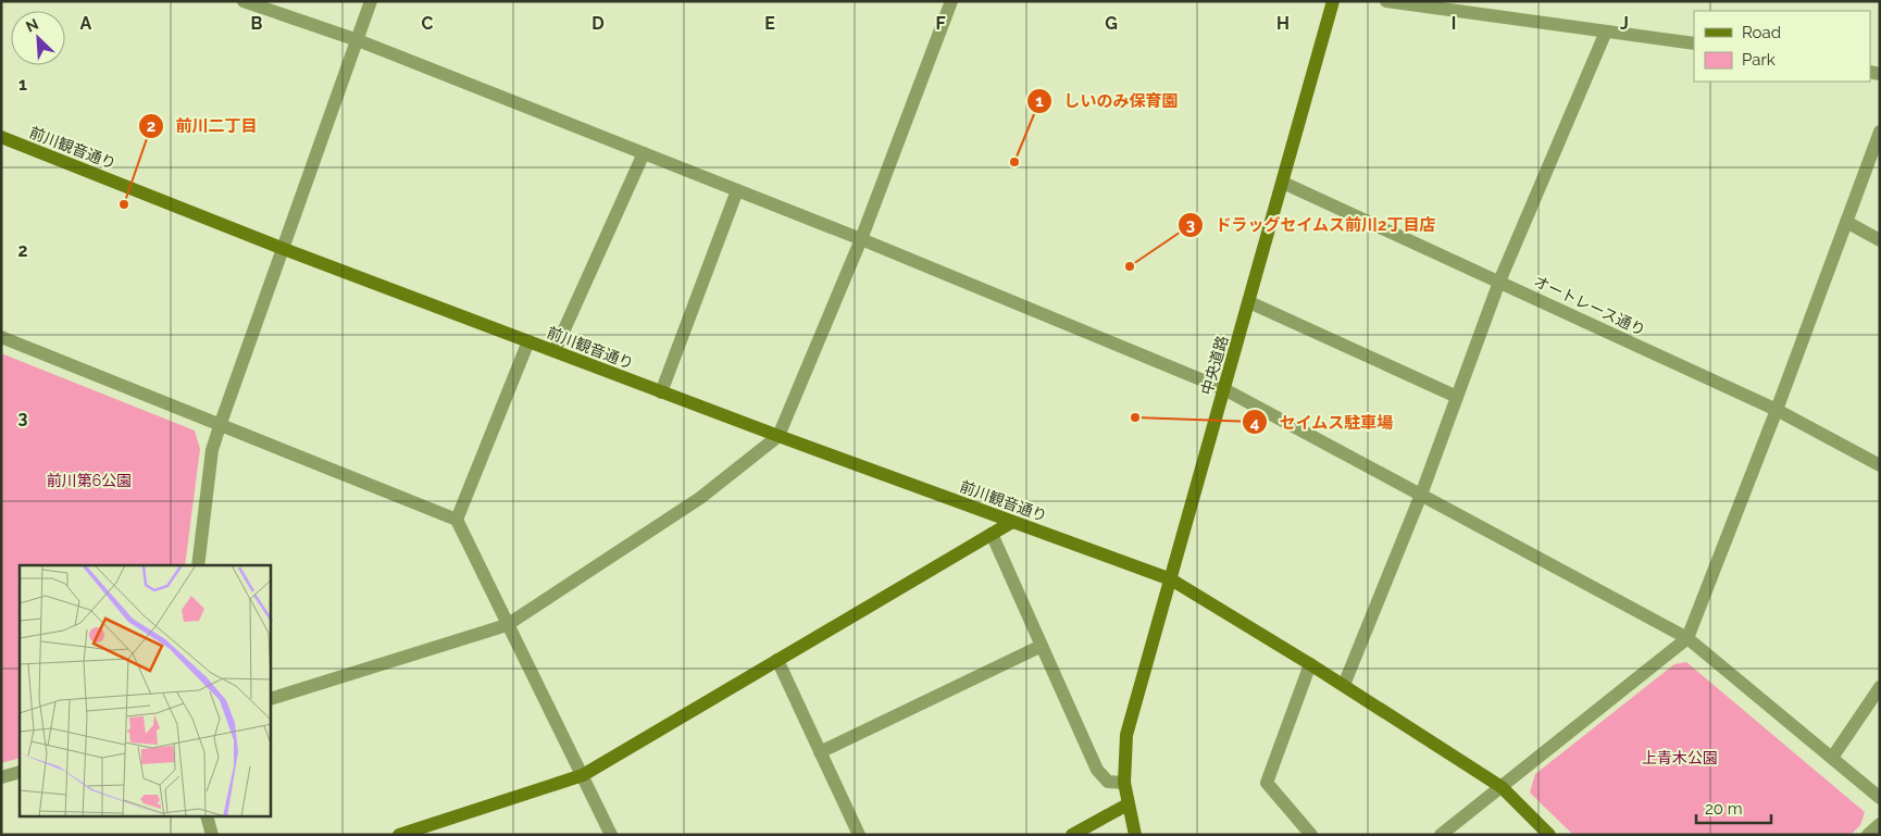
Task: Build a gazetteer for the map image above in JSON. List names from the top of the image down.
{
  "streets": {
    "street": ["前川観音通り", "オートレース通り", "中央道路"]
  },
  "crossings": [
    ["前川観音通り", "中央道路"],
    ["オートレース通り", "中央道路"]
  ],
  "parks": ["前川第6公園", "上青木公園"],
  "places": [
    "しいのみ保育園",
    "前川二丁目",
    "ドラッグセイムス前川2丁目店",
    "セイムス駐車場"
  ],
  "legend": ["Road", "Park"],
  "scale_bar": "20 m",
  "north": "top left",
  "grid": {
    "columns": [
      "A",
      "B",
      "C",
      "D",
      "E",
      "F",
      "G",
      "H",
      "I",
      "J"
    ],
    "rows": ["1", "2", "3"]
  }
}
